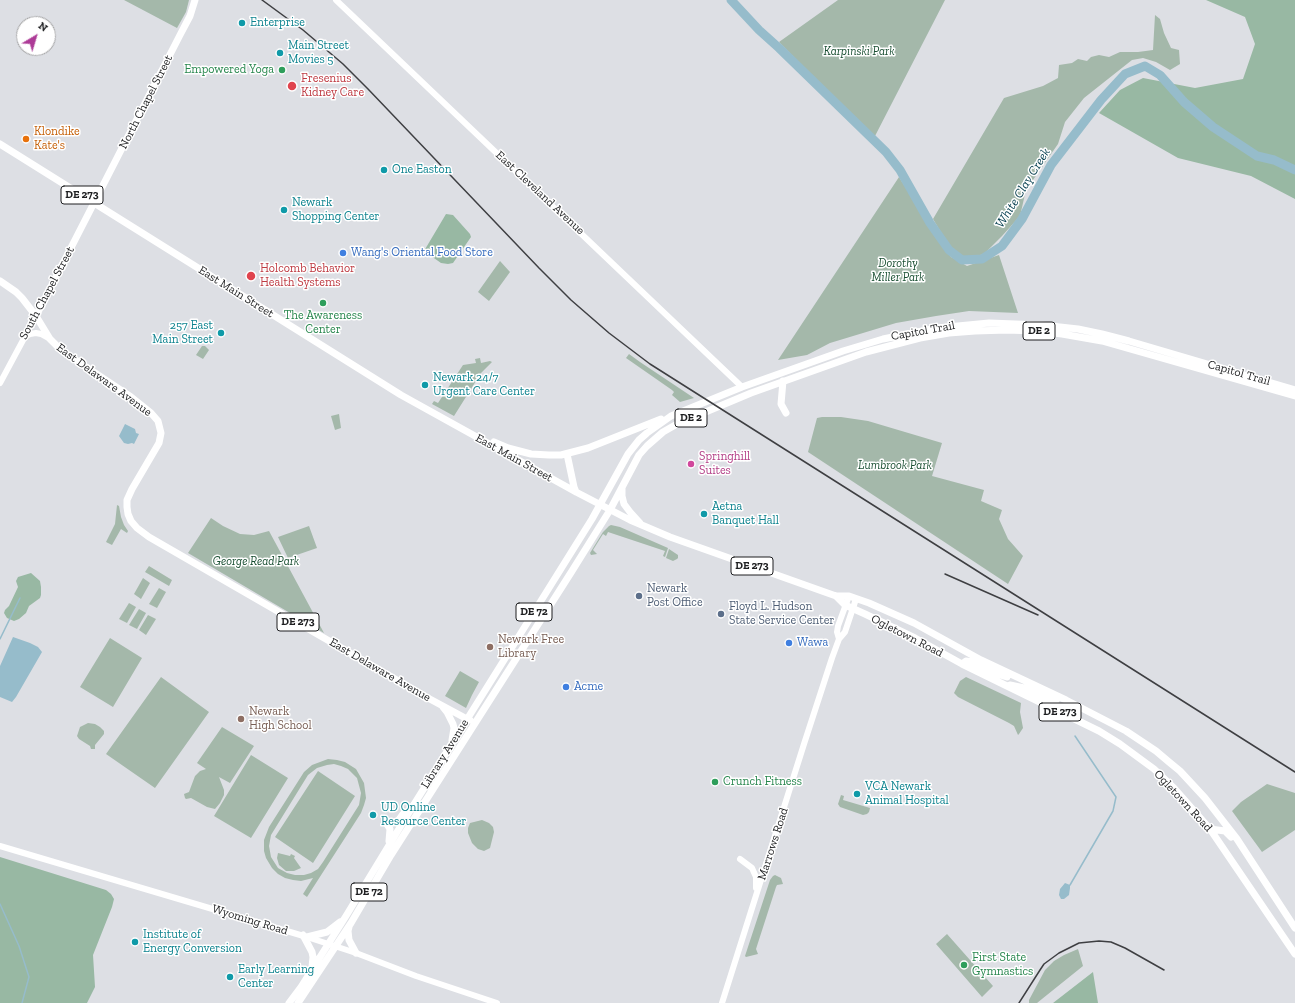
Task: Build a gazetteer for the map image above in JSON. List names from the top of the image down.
{
  "streets": {
    "main road": [
      "North Chapel Street",
      "DE 273",
      "East Main Street",
      "South Chapel Street",
      "Capitol Trail",
      "DE 2",
      "East Delaware Avenue",
      "DE 72",
      "Ogletown Road",
      "Library Avenue"
    ],
    "street": ["East Cleveland Avenue", "Marrows Road", "Wyoming Road"]
  },
  "crossings": [
    ["North Chapel Street", "East Main Street"],
    ["North Chapel Street", "South Chapel Street"],
    ["East Cleveland Avenue", "Capitol Trail"],
    ["East Main Street", "South Chapel Street"],
    ["East Main Street", "Capitol Trail"],
    ["East Main Street", "Ogletown Road"],
    ["East Main Street", "Library Avenue"],
    ["South Chapel Street", "East Delaware Avenue"],
    ["Capitol Trail", "Ogletown Road"],
    ["Capitol Trail", "Library Avenue"],
    ["East Delaware Avenue", "Library Avenue"],
    ["Ogletown Road", "Library Avenue"],
    ["Ogletown Road", "Marrows Road"],
    ["Library Avenue", "Wyoming Road"]
  ],
  "water": ["White Clay Creek"],
  "parks": [
    "Karpinski Park",
    "Dorothy Miller Park",
    "Lumbrook Park",
    "George Read Park"
  ],
  "places": [
    "Enterprise",
    "Main Street Movies 5",
    "Empowered Yoga",
    "Fresenius Kidney Care",
    "Klondike Kate's",
    "One Easton",
    "Newark Shopping Center",
    "Wang's Oriental Food Store",
    "Holcomb Behavior Health Systems",
    "The Awareness Center",
    "257 East Main Street",
    "Newark 24/7 Urgent Care Center",
    "Springhill Suites",
    "Aetna Banquet Hall",
    "Newark Post Office",
    "Floyd L. Hudson State Service Center",
    "Wawa",
    "Newark Free Library",
    "Acme",
    "Newark High School",
    "Crunch Fitness",
    "VCA Newark Animal Hospital",
    "UD Online Resource Center",
    "Institute of Energy Conversion",
    "First State Gymnastics",
    "Early Learning Center"
  ],
  "north": "top right"
}
